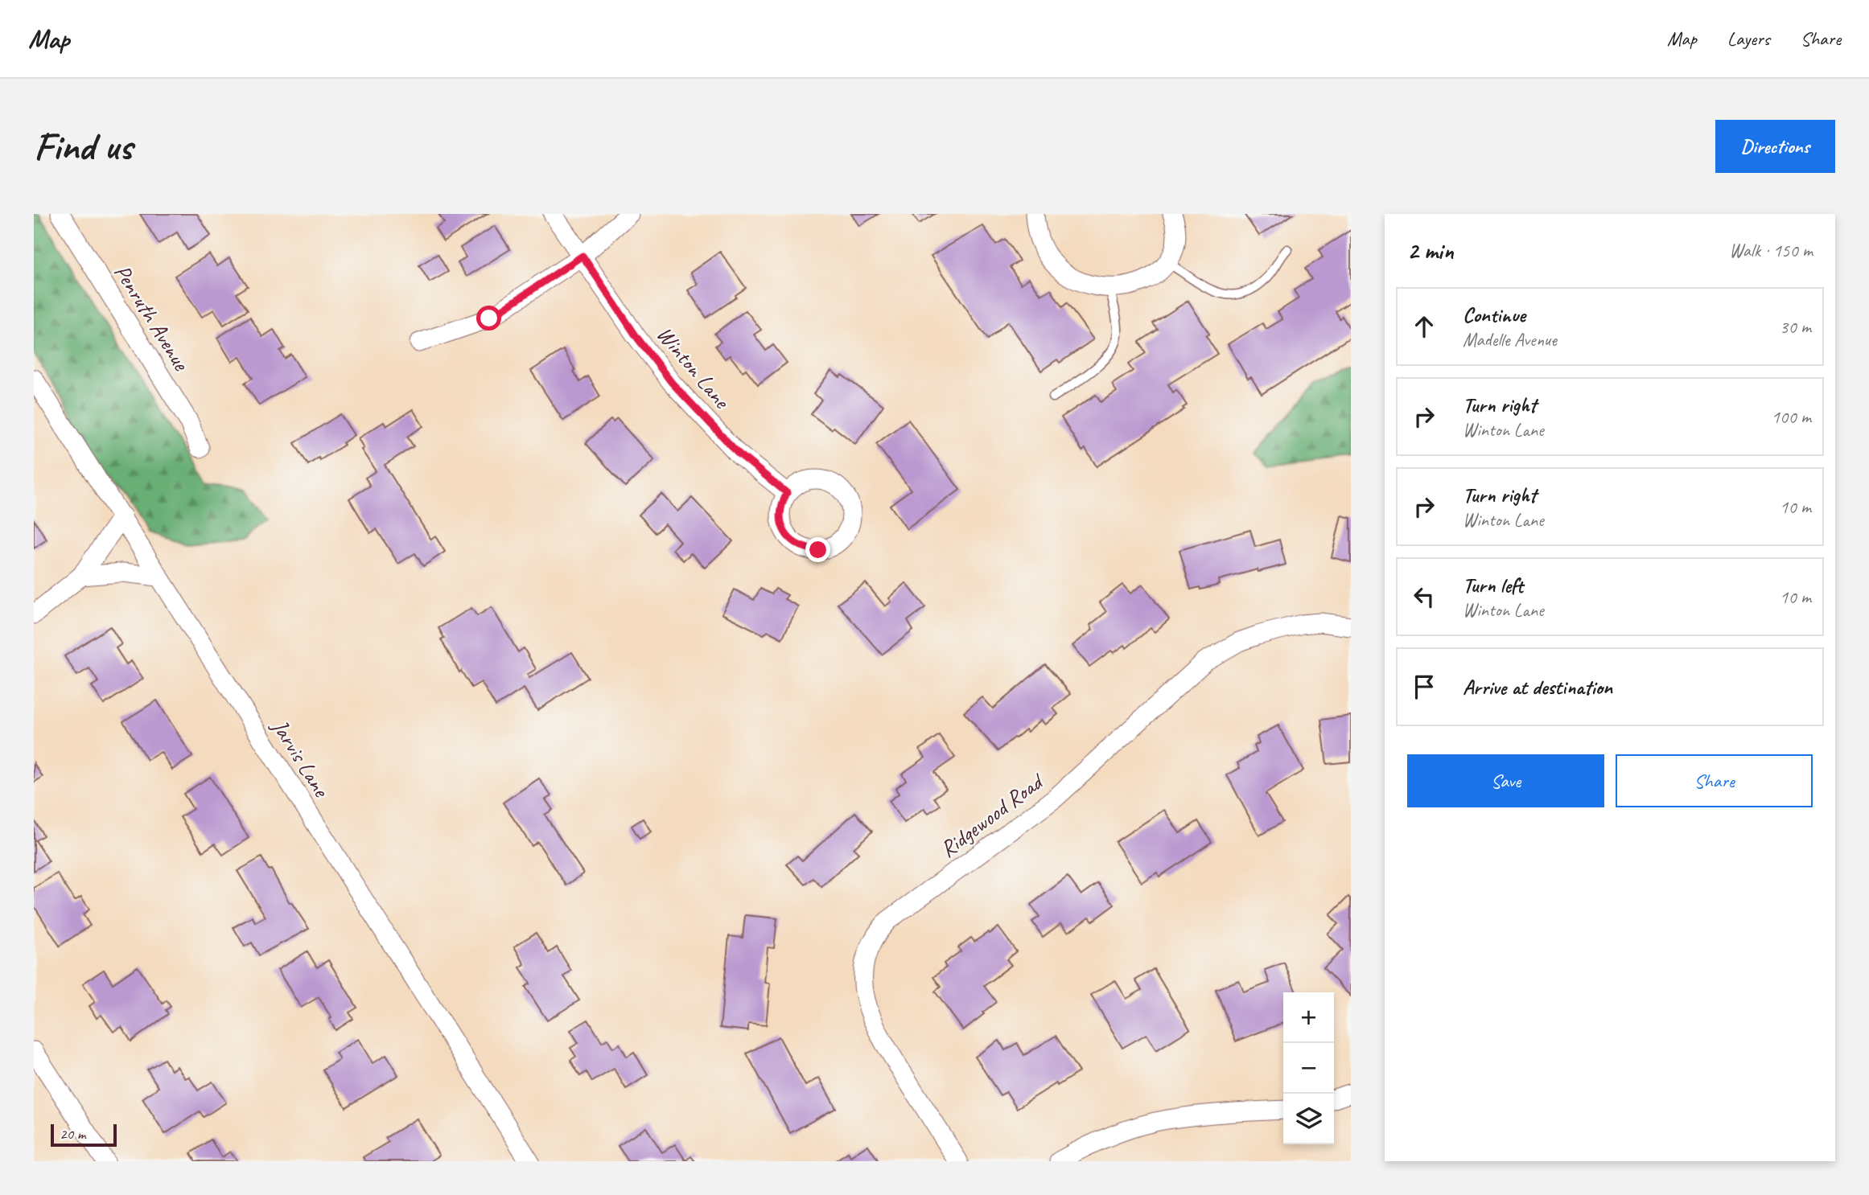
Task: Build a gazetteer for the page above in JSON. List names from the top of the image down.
{
  "streets": {
    "street": [
      "Penruth Avenue",
      "Winton Lane",
      "Jarvis Lane",
      "Ridgewood Road"
    ]
  },
  "scale_bar": "20 m",
  "page": {
    "header": "Map",
    "nav": ["Map", "Layers", "Share"],
    "buttons": [
      "Directions",
      ["Save", "Share"]
    ],
    "title": "Find us",
    "heading": ["2 min", "Walk · 150 m"],
    "list": [
      ["Continue", "Madelle Avenue", "30 m"],
      ["Turn right", "Winton Lane", "100 m"],
      ["Turn right", "Winton Lane", "10 m"],
      ["Turn left", "Winton Lane", "10 m"],
      "Arrive at destination"
    ],
    "map_buttons": ["+", "−"],
    "scale": "20 m"
  }
}
